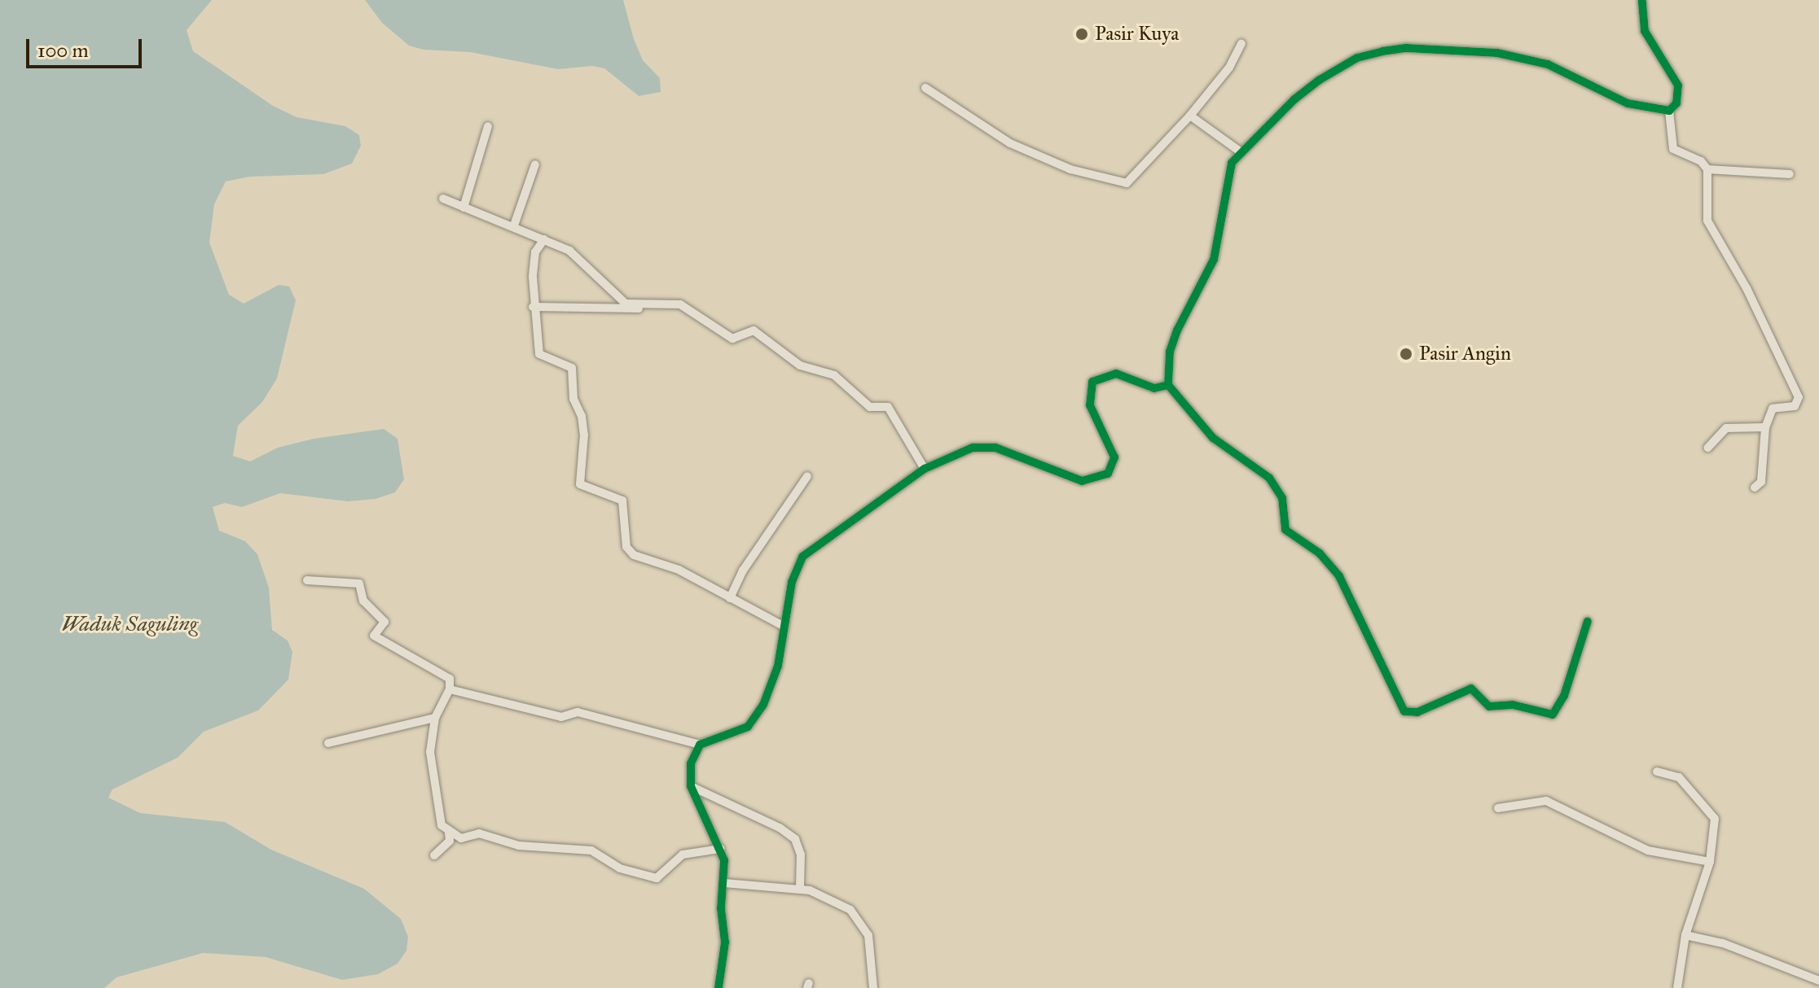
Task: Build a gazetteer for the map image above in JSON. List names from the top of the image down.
{
  "water": ["Waduk Saguling"],
  "places": ["Pasir Kuya", "Pasir Angin"],
  "scale_bar": "100 m"
}
